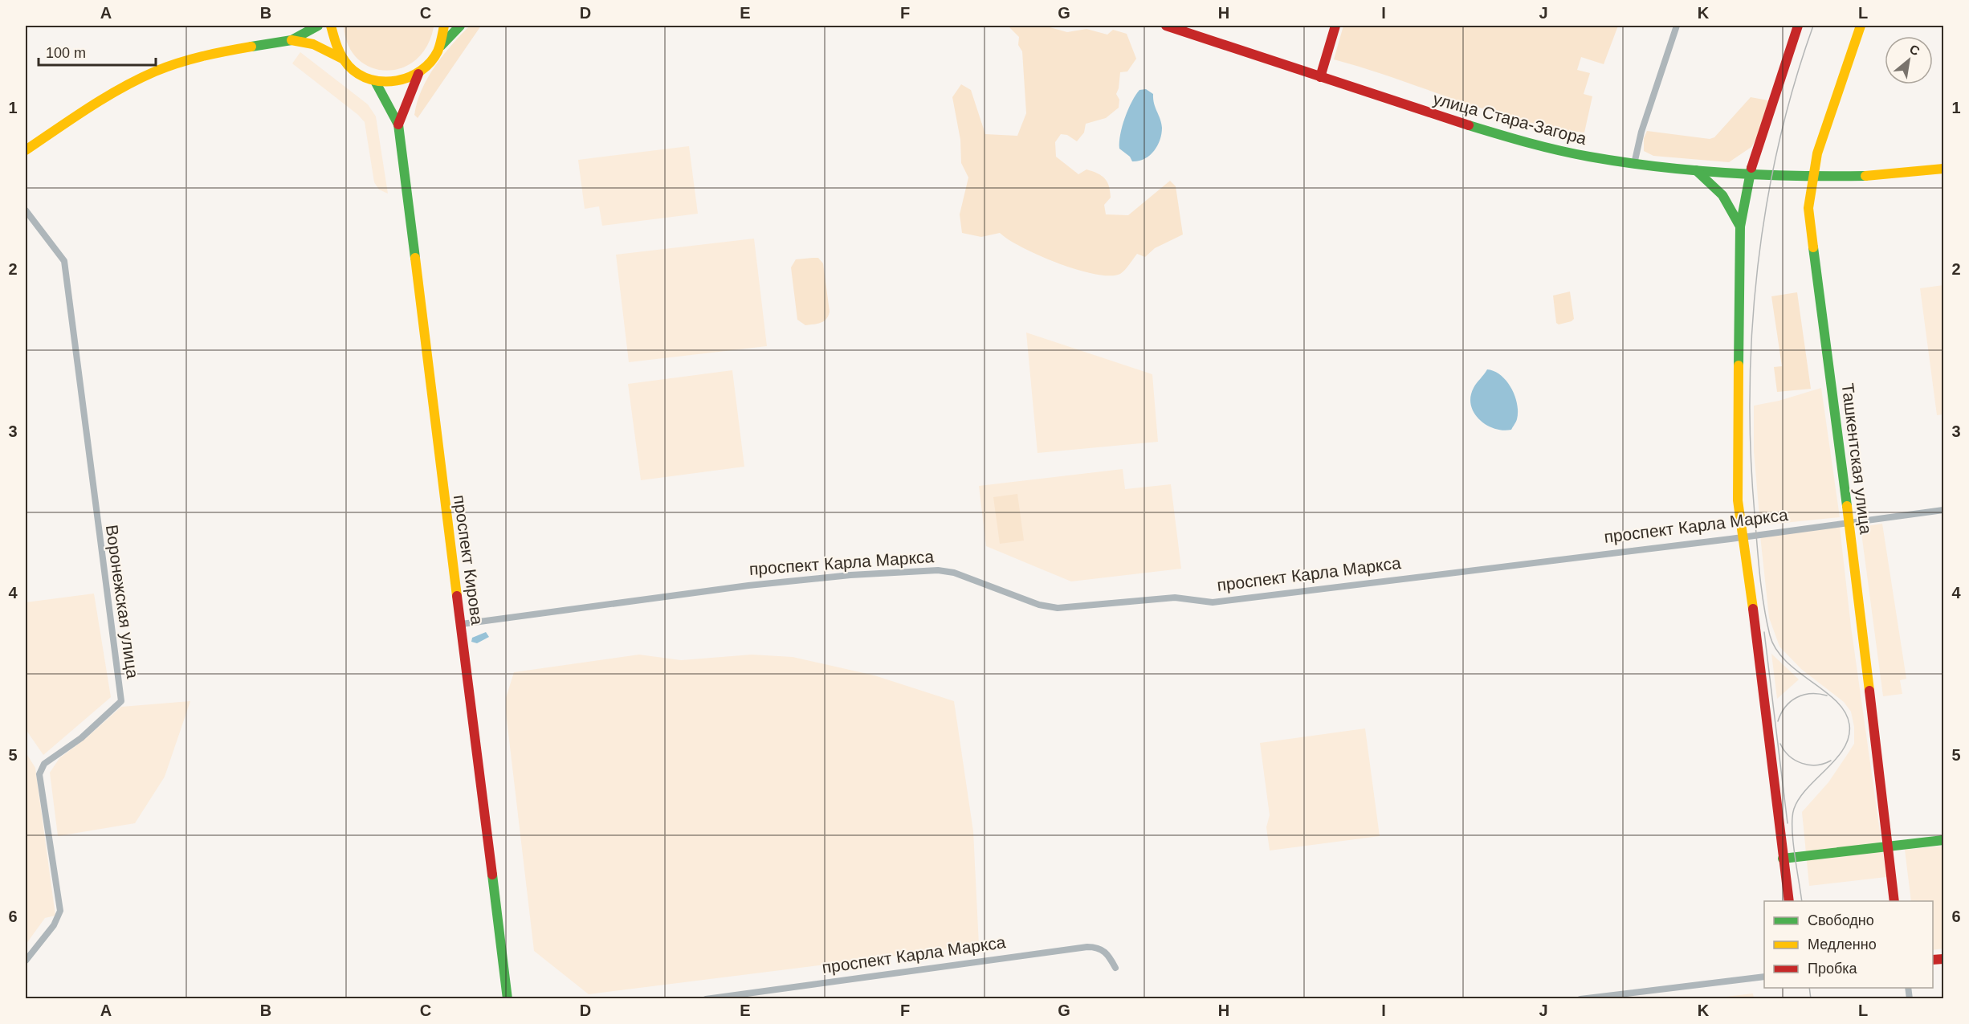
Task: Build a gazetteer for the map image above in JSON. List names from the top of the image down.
{
  "streets": {
    "main road": ["улица Стара-Загора", "Ташкентская улица", "проспект Кирова"],
    "street": ["проспект Карла Маркса", "Воронежская улица"]
  },
  "crossings": [
    ["улица Стара-Загора", "Ташкентская улица"],
    ["Ташкентская улица", "проспект Карла Маркса"],
    ["проспект Карла Маркса", "проспект Кирова"]
  ],
  "legend": ["Свободно", "Медленно", "Пробка"],
  "scale_bar": "100 m",
  "north": "top right",
  "grid": {
    "columns": [
      "A",
      "B",
      "C",
      "D",
      "E",
      "F",
      "G",
      "H",
      "I",
      "J",
      "K",
      "L"
    ],
    "rows": [
      "1",
      "2",
      "3",
      "4",
      "5",
      "6"
    ]
  }
}
